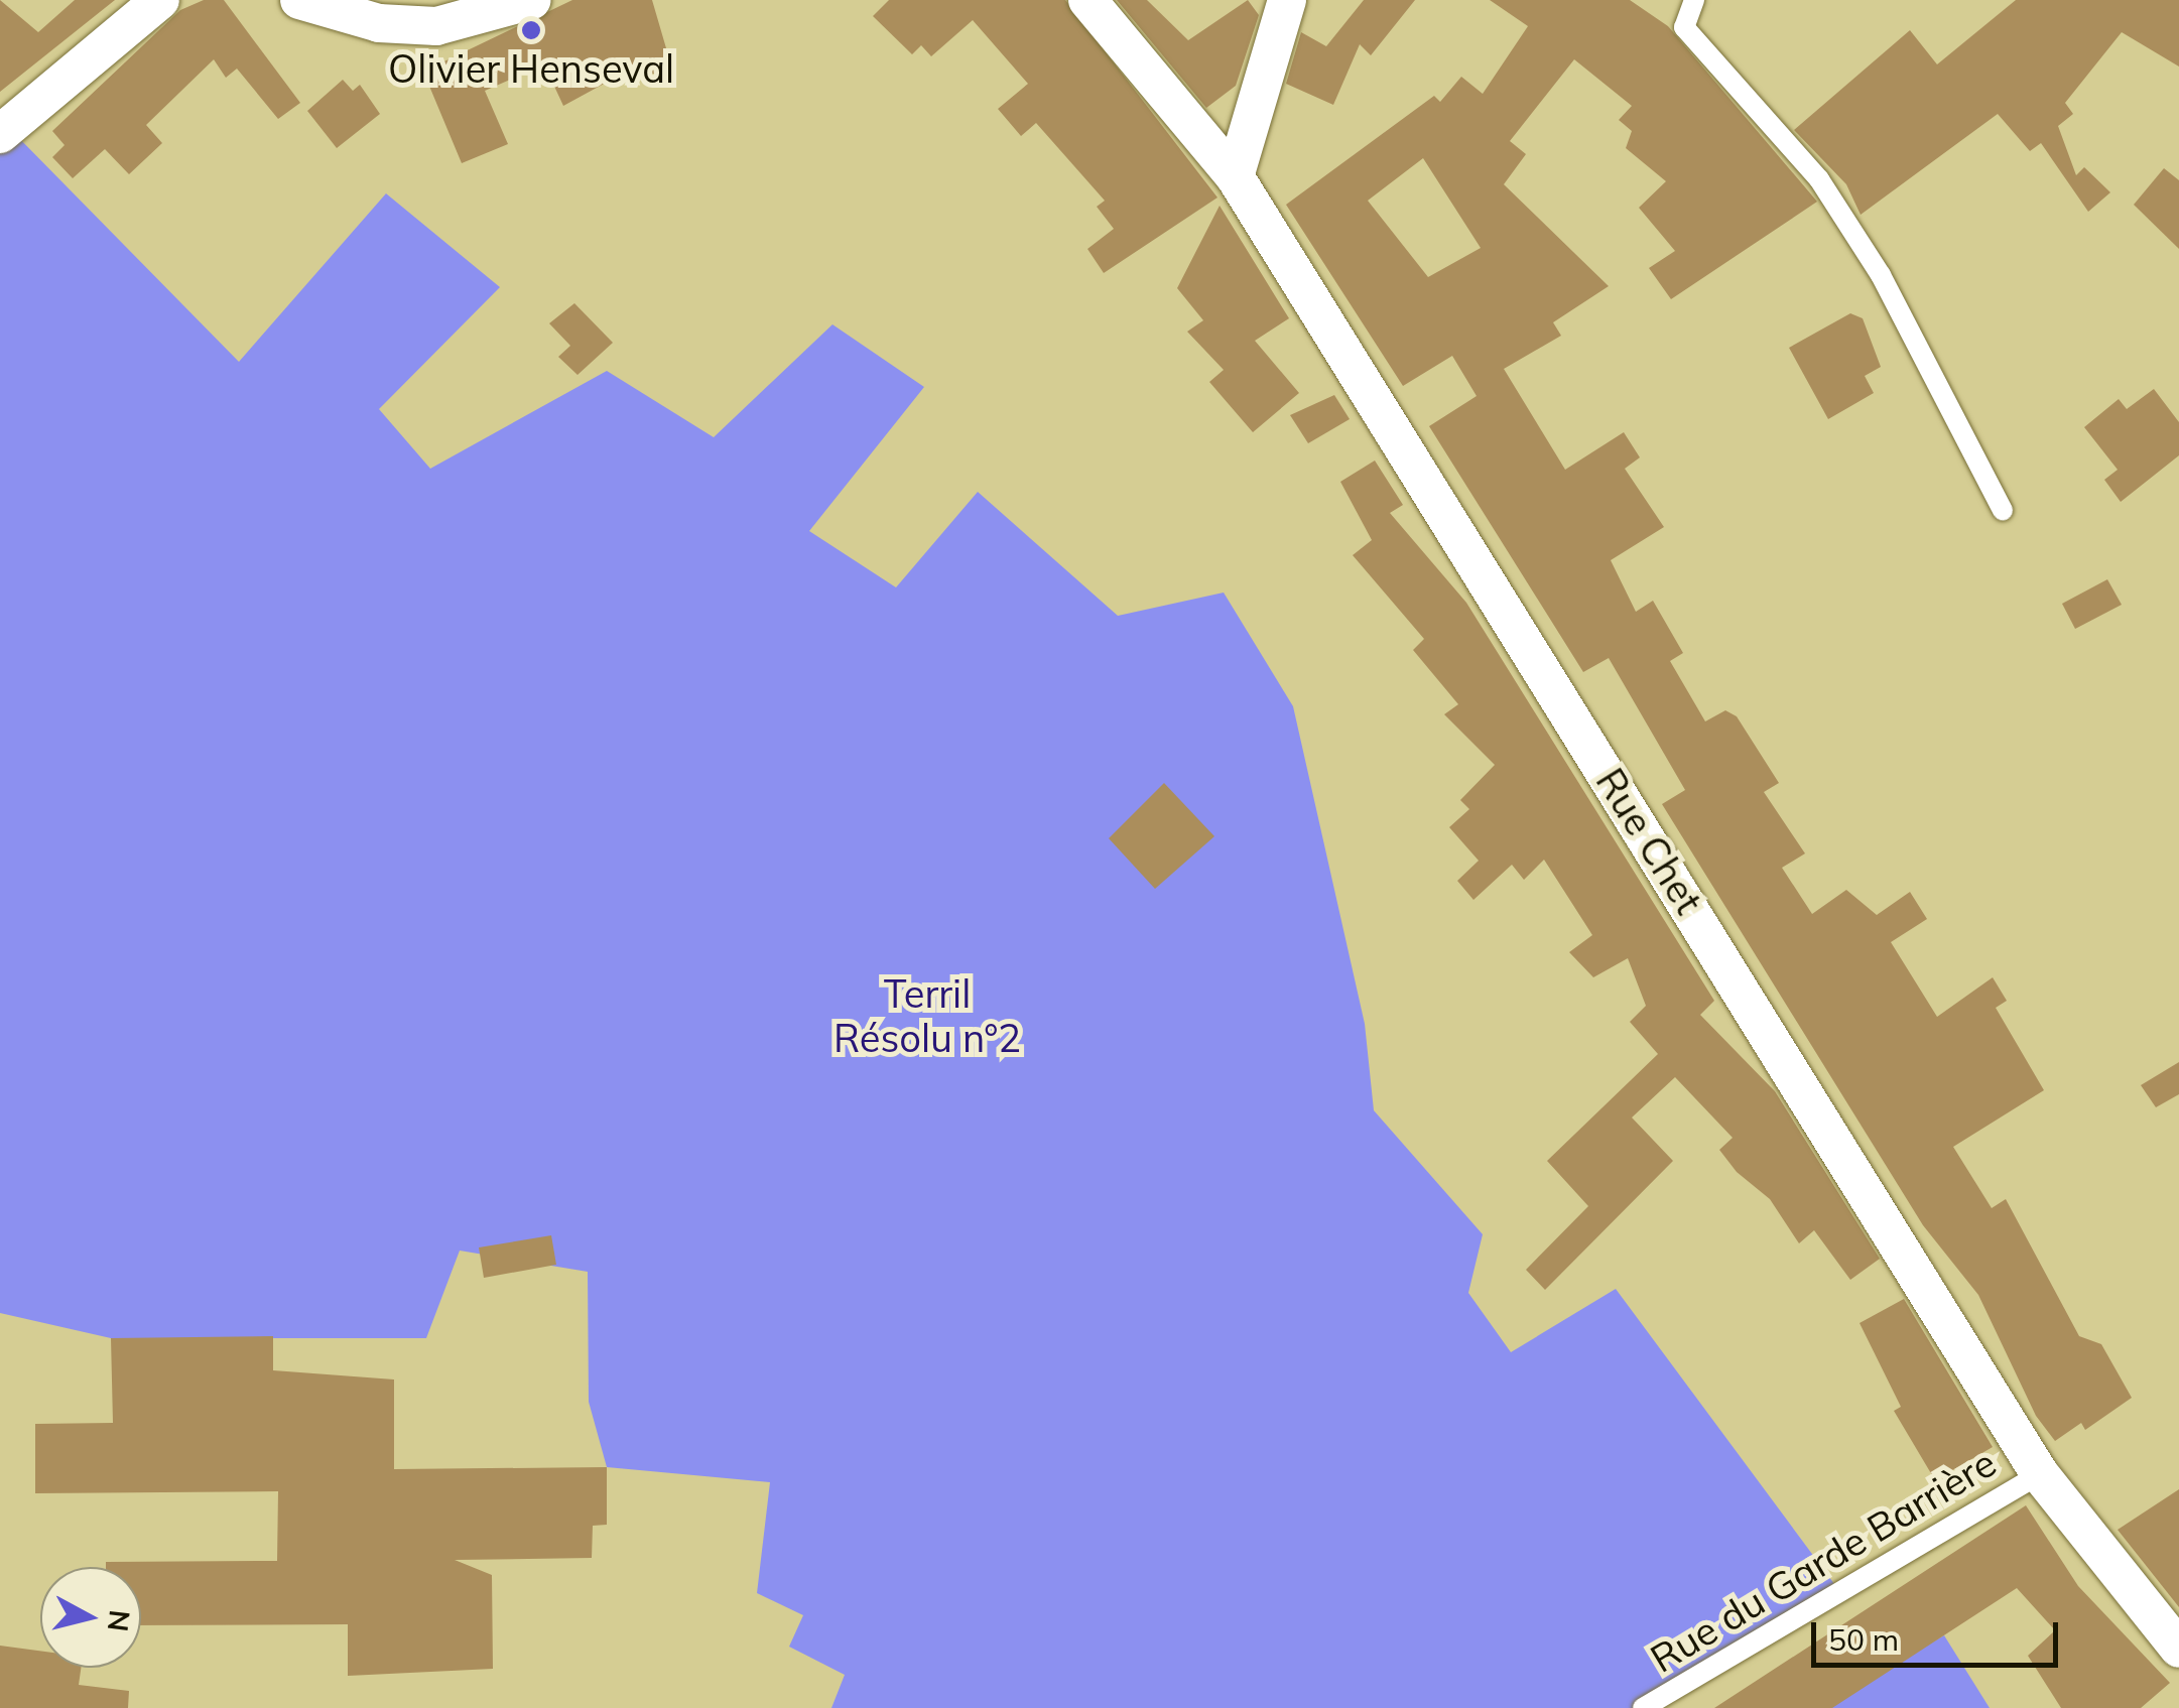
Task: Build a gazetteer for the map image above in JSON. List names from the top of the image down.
{
  "streets": {
    "street": ["Rue Chet"],
    "lane": ["Rue du Garde Barrière"]
  },
  "crossings": [
    ["Rue Chet", "Rue du Garde Barrière"]
  ],
  "parks": ["Terril Résolu n°2"],
  "places": ["Olivier Henseval"],
  "scale_bar": "50 m",
  "north": "right"
}
